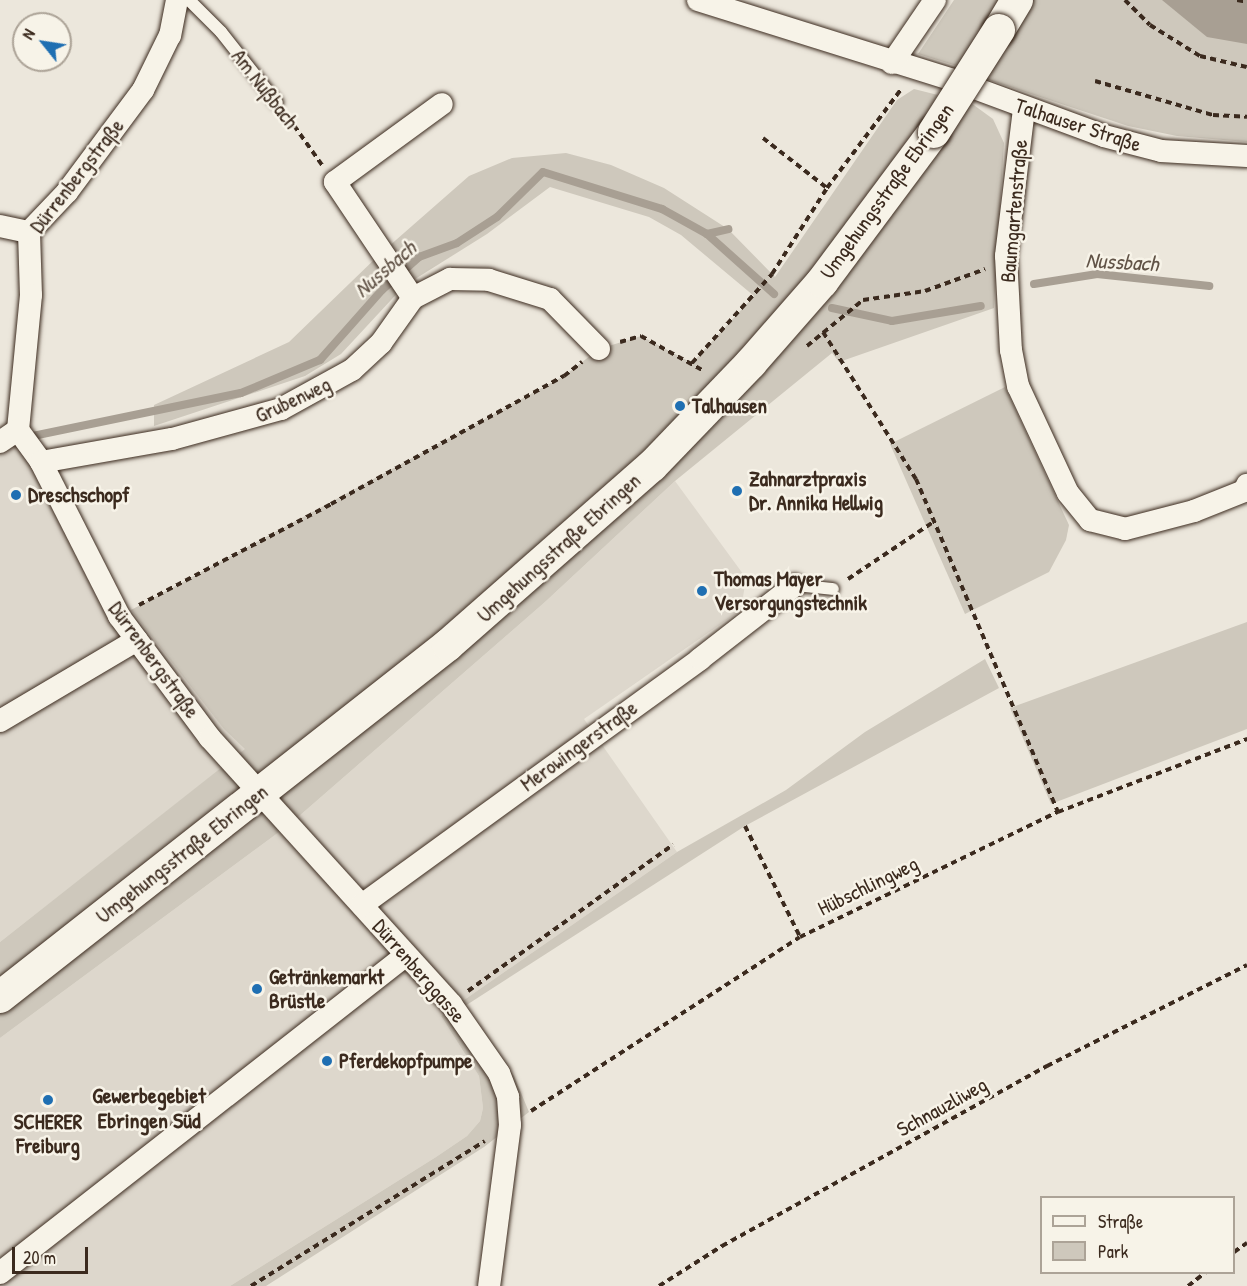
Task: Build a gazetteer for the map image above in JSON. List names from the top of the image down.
{
  "streets": {
    "street": [
      "Talhauser Straße",
      "Dürrenbergstraße",
      "Umgehungsstraße Ebringen",
      "Baumgartenstraße",
      "Grubenweg",
      "Merowingerstraße",
      "Dürrenberggasse"
    ],
    "lane": ["Am Nußbach"],
    "path": ["Hübschlingweg", "Schnauzliweg"]
  },
  "crossings": [
    ["Talhauser Straße", "Baumgartenstraße"],
    ["Dürrenbergstraße", "Umgehungsstraße Ebringen"],
    ["Dürrenbergstraße", "Grubenweg"],
    ["Dürrenbergstraße", "Dürrenberggasse"],
    ["Umgehungsstraße Ebringen", "Dürrenberggasse"],
    ["Merowingerstraße", "Dürrenberggasse"],
    ["Hübschlingweg", "Dürrenberggasse"]
  ],
  "districts": ["Gewerbegebiet Ebringen Süd"],
  "water": ["Nussbach"],
  "places": [
    "Talhausen",
    "Zahnarztpraxis Dr. Annika Hellwig",
    "Dreschschopf",
    "Thomas Mayer Versorgungstechnik",
    "Getränkemarkt Brüstle",
    "Pferdekopfpumpe",
    "SCHERER Freiburg"
  ],
  "legend": ["Straße", "Park"],
  "scale_bar": "20 m",
  "north": "top left"
}
